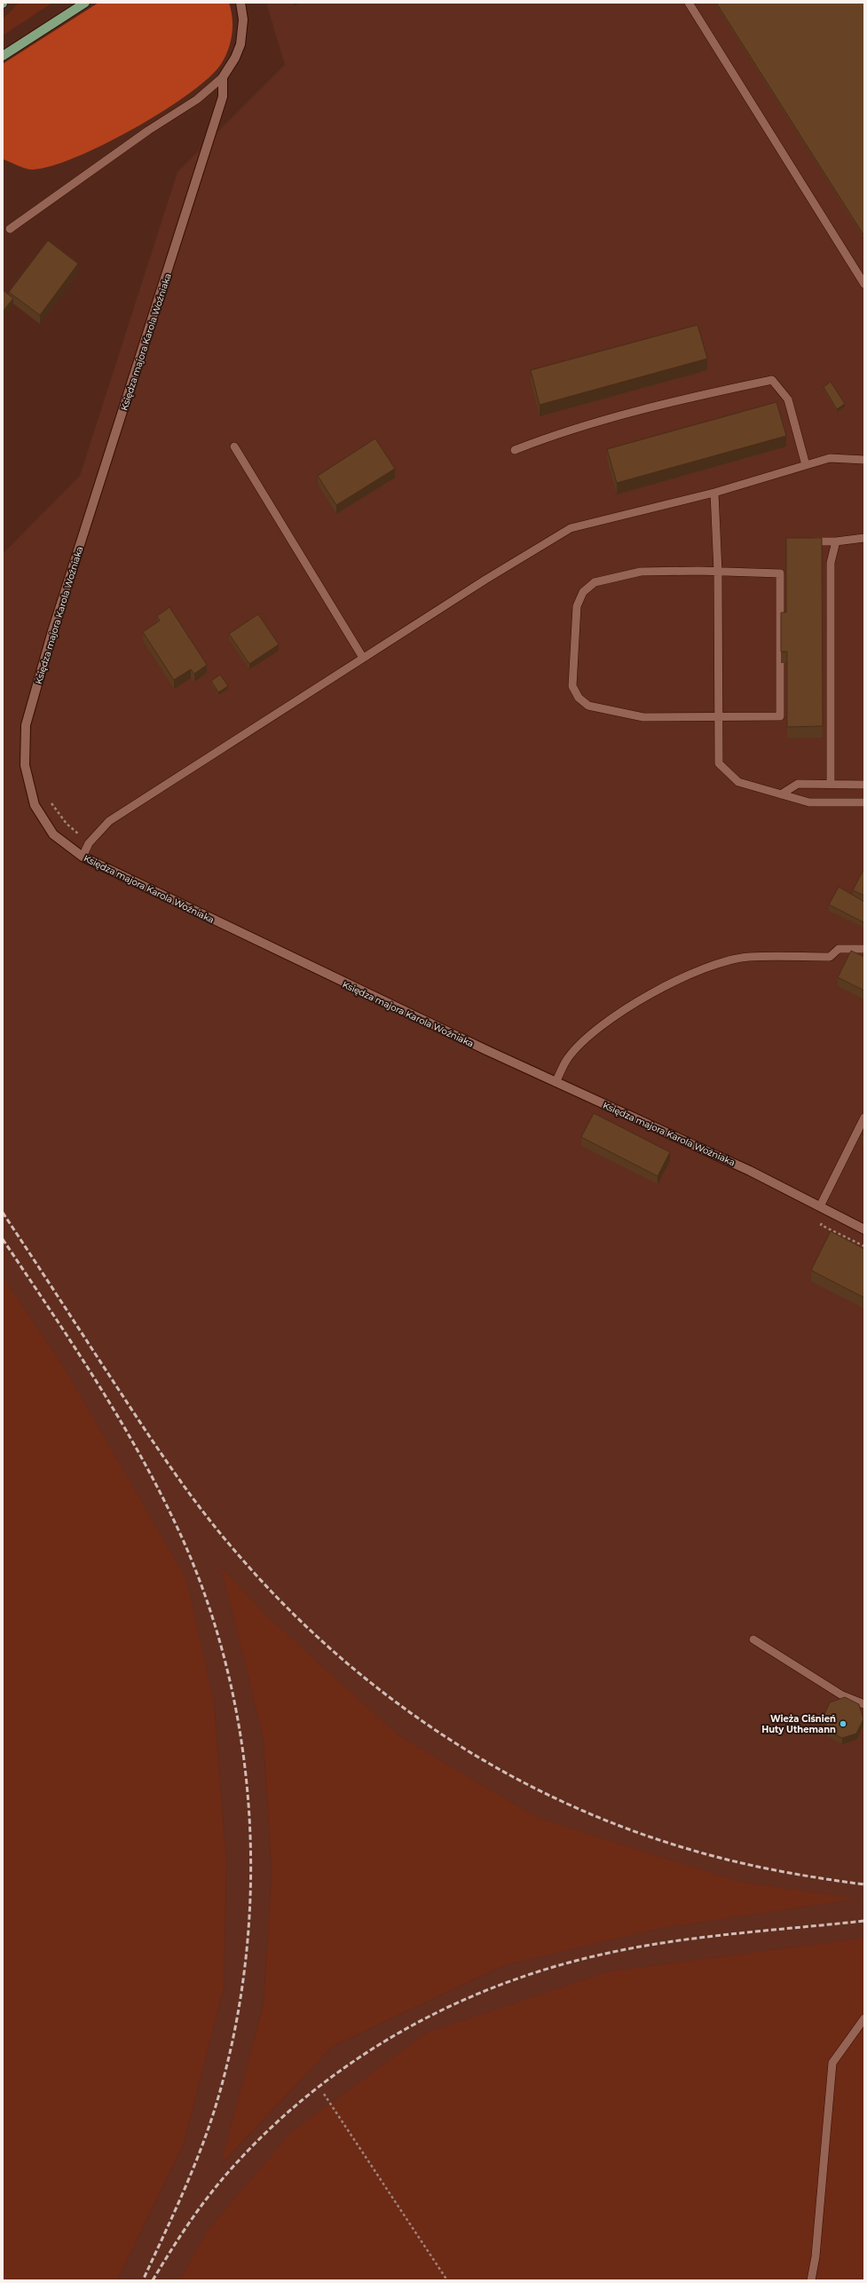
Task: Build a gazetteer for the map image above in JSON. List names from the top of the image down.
{
  "streets": {
    "street": ["Księdza majora Karola Woźniaka"]
  },
  "places": ["Wieża Ciśnień Huty Uthemann"]
}
